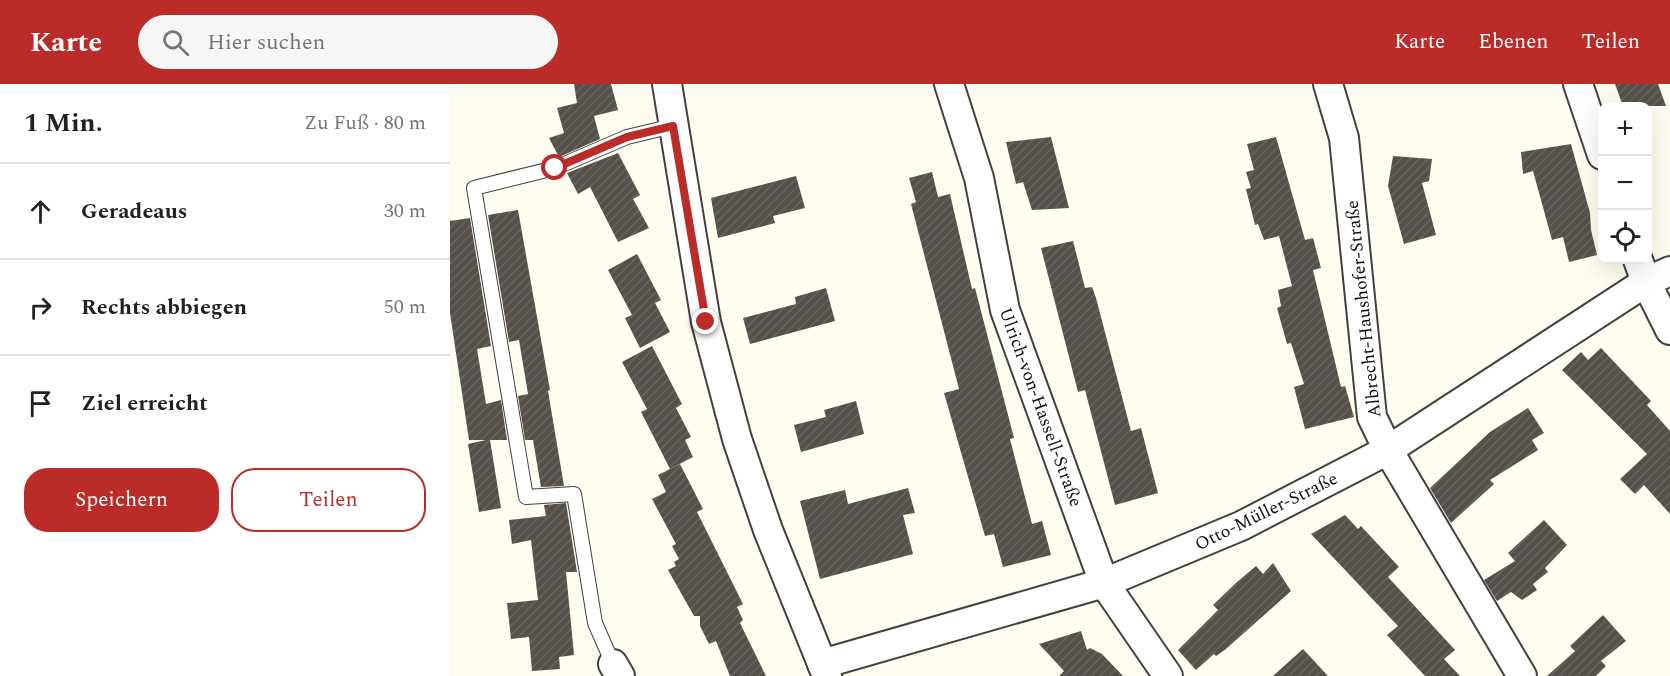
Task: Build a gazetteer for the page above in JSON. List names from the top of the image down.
{
  "streets": {
    "street": ["Albrecht-Haushofer-Straße", "Ulrich-von-Hassell-Straße", "Otto-Müller-Straße"]
  },
  "crossings": [
    ["Albrecht-Haushofer-Straße", "Otto-Müller-Straße"],
    ["Ulrich-von-Hassell-Straße", "Otto-Müller-Straße"]
  ],
  "page": {
    "header": "Karte",
    "search": "Hier suchen",
    "nav": ["Karte", "Ebenen", "Teilen"],
    "heading": ["1 Min.", "Zu Fuß · 80 m"],
    "map_buttons": ["+", "−"],
    "list": [
      ["Geradeaus", "30 m"],
      ["Rechts abbiegen", "50 m"],
      "Ziel erreicht"
    ],
    "buttons": ["Speichern", "Teilen"]
  }
}
